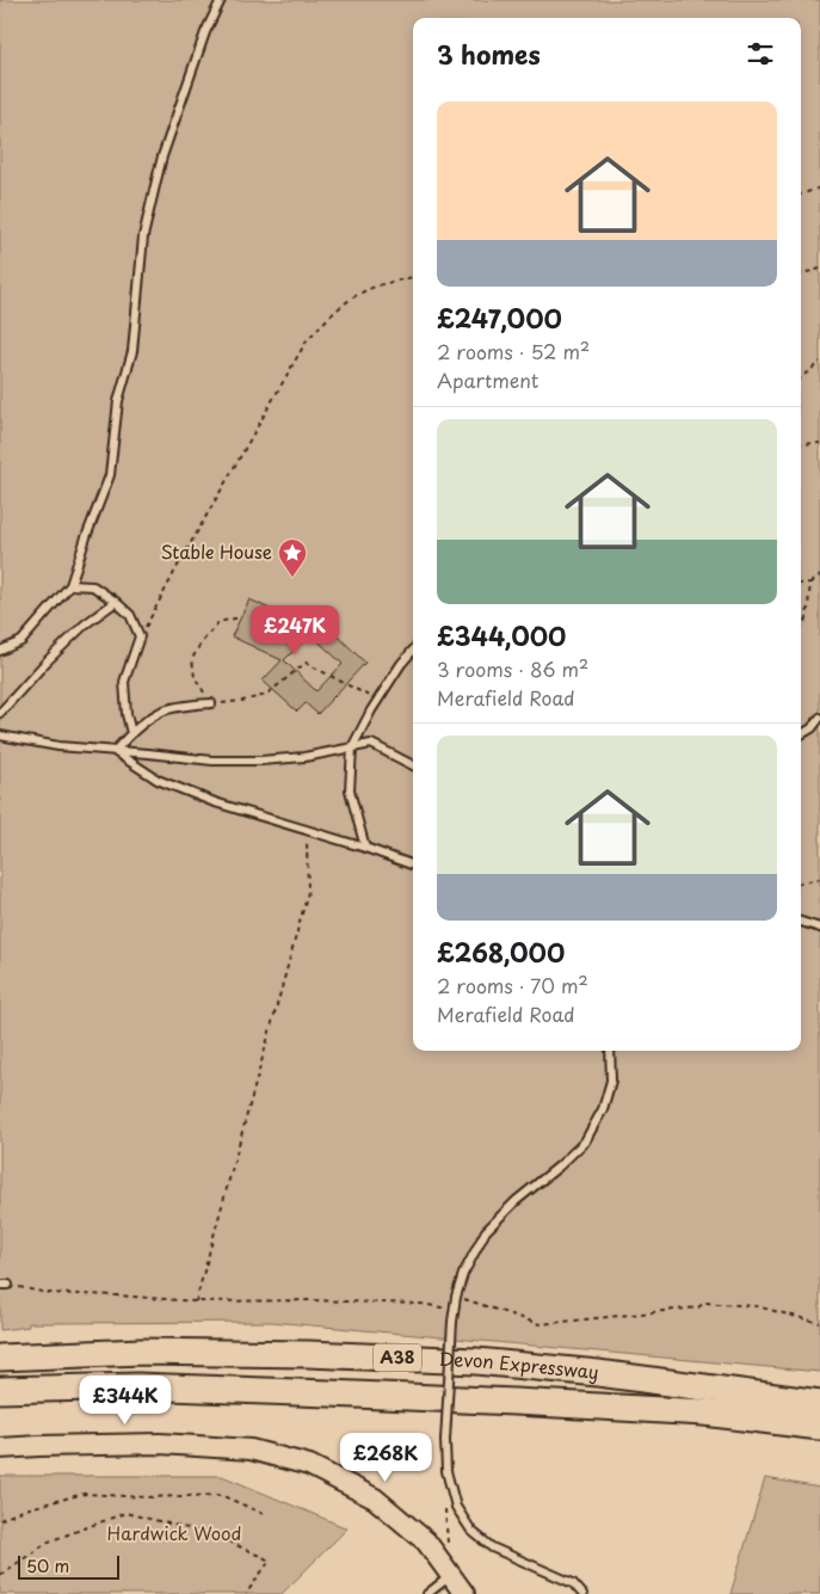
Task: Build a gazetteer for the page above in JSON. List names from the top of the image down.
{
  "streets": {
    "highway": ["A38", "Devon Expressway"]
  },
  "crossings": [
    ["A38", "Devon Expressway"]
  ],
  "parks": ["Hardwick Wood"],
  "places": {
    "place": ["Stable House"]
  },
  "scale_bar": "50 m",
  "page": {
    "heading": "3 homes",
    "list": [
      {
        "name": "£247,000",
        "note": "2 rooms · 52 m² · Apartment"
      },
      {
        "name": "£344,000",
        "note": "3 rooms · 86 m² · Merafield Road"
      },
      {
        "name": "£268,000",
        "note": "2 rooms · 70 m² · Merafield Road"
      }
    ],
    "price": ["£247K", "£344K", "£268K"],
    "scale": "50 m"
  }
}
